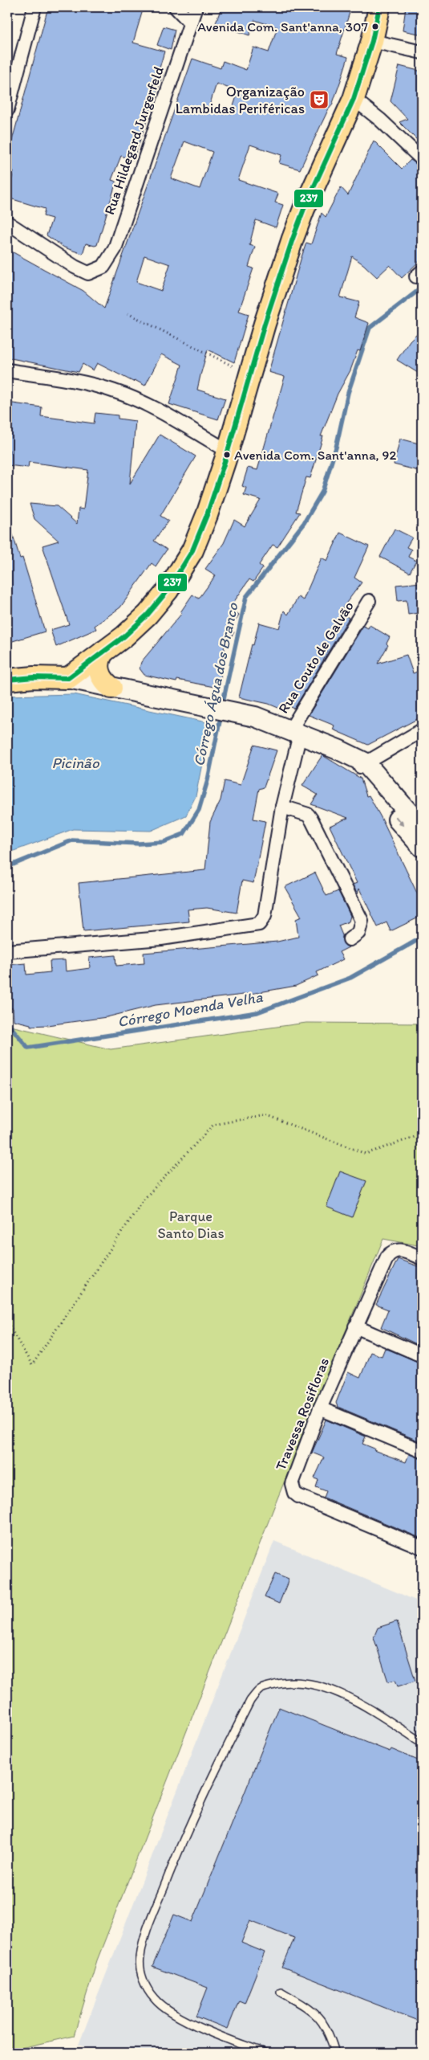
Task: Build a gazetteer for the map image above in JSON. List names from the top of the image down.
{
  "streets": {
    "street": ["Rua Hildegard Jurgerfeld", "Rua Couto de Galvão", "Travessa Rosifloras"]
  },
  "water": ["Córrego Água dos Branco", "Picinão", "Córrego Moenda Velha"],
  "parks": ["Parque Santo Dias"],
  "places": {
    "other": ["Avenida Com. Sant'anna, 307", "Avenida Com. Sant'anna, 92"],
    "theatre": ["Organização Lambidas Periféricas"]
  },
  "lines": ["transit line 237"]
}
